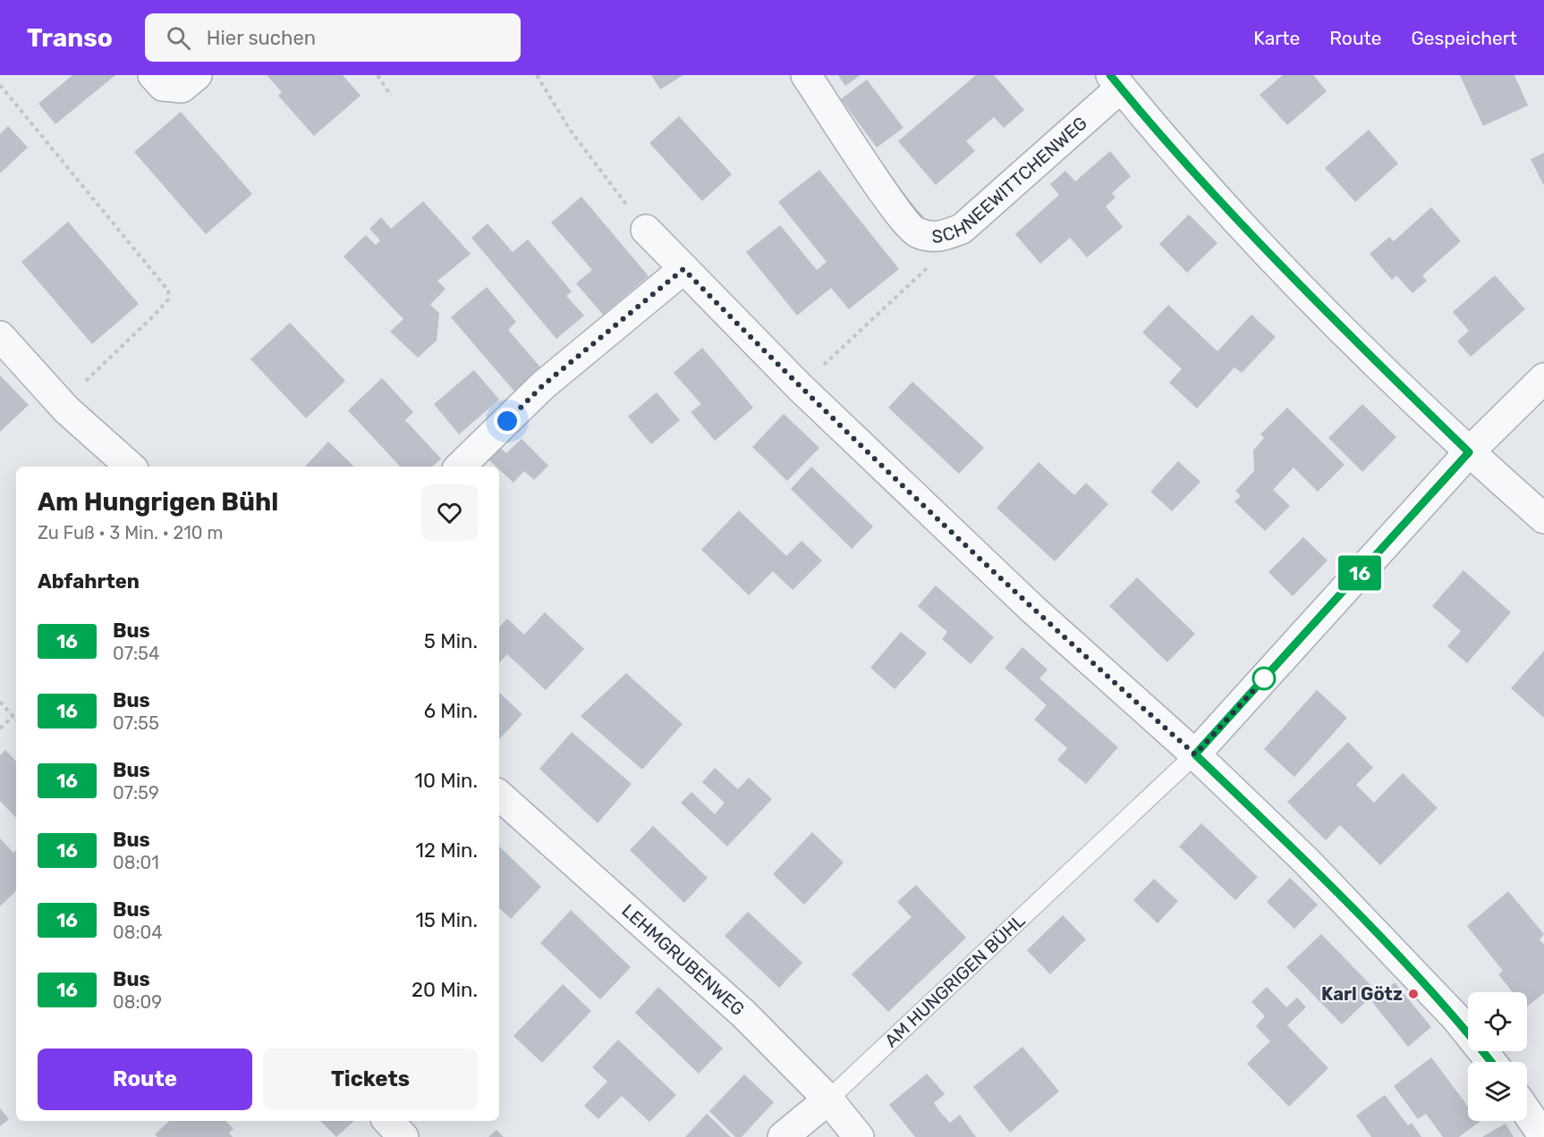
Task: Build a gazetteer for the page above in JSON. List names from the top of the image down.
{
  "streets": {
    "street": ["SCHNEEWITTCHENWEG", "LEHMGRUBENWEG", "AM HUNGRIGEN BÜHL"]
  },
  "crossings": [
    ["SCHNEEWITTCHENWEG", "AM HUNGRIGEN BÜHL"],
    ["LEHMGRUBENWEG", "AM HUNGRIGEN BÜHL"]
  ],
  "places": ["Karl Götz"],
  "lines": ["bus line 16"],
  "page": {
    "header": "Transo",
    "search": "Hier suchen",
    "nav": ["Karte", "Route", "Gespeichert"],
    "on_map": "16",
    "heading": [
      ["Am Hungrigen Bühl", "Zu Fuß · 3 Min. · 210 m"],
      "Abfahrten"
    ],
    "list": [
      {
        "mark": "16",
        "name": "Bus",
        "note": "07:54",
        "value": "5 Min."
      },
      {
        "mark": "16",
        "name": "Bus",
        "note": "07:55",
        "value": "6 Min."
      },
      {
        "mark": "16",
        "name": "Bus",
        "note": "07:59",
        "value": "10 Min."
      },
      {
        "mark": "16",
        "name": "Bus",
        "note": "08:01",
        "value": "12 Min."
      },
      {
        "mark": "16",
        "name": "Bus",
        "note": "08:04",
        "value": "15 Min."
      },
      {
        "mark": "16",
        "name": "Bus",
        "note": "08:09",
        "value": "20 Min."
      }
    ],
    "buttons": ["Route", "Tickets"]
  }
}
